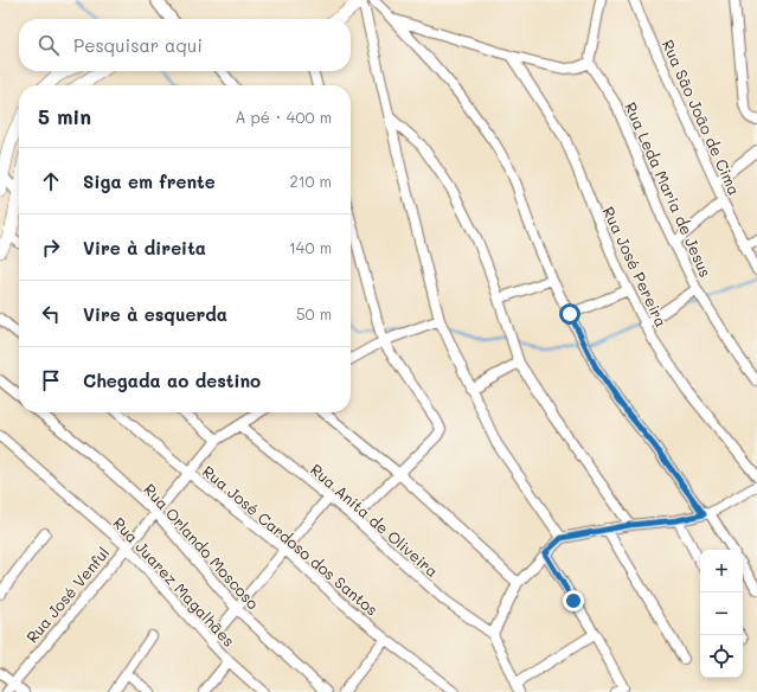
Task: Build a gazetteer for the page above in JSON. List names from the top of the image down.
{
  "streets": {
    "street": [
      "Rua São João de Cima",
      "Rua Leda Maria de Jesus",
      "Rua José Pereira",
      "Rua Anita de Oliveira",
      "Rua José Cardoso dos Santos",
      "Rua Orlando Moscoso",
      "Rua Juarez Magalhães",
      "Rua José Venful"
    ]
  },
  "crossings": [
    ["Rua Anita de Oliveira", "Rua José Venful"],
    ["Rua José Cardoso dos Santos", "Rua José Venful"],
    ["Rua Orlando Moscoso", "Rua José Venful"],
    ["Rua Juarez Magalhães", "Rua José Venful"]
  ],
  "page": {
    "search": "Pesquisar aqui",
    "heading": ["5 min", "A pé · 400 m"],
    "list": [
      ["Siga em frente", "210 m"],
      ["Vire à direita", "140 m"],
      ["Vire à esquerda", "50 m"],
      "Chegada ao destino"
    ],
    "map_buttons": ["+", "−"]
  }
}
